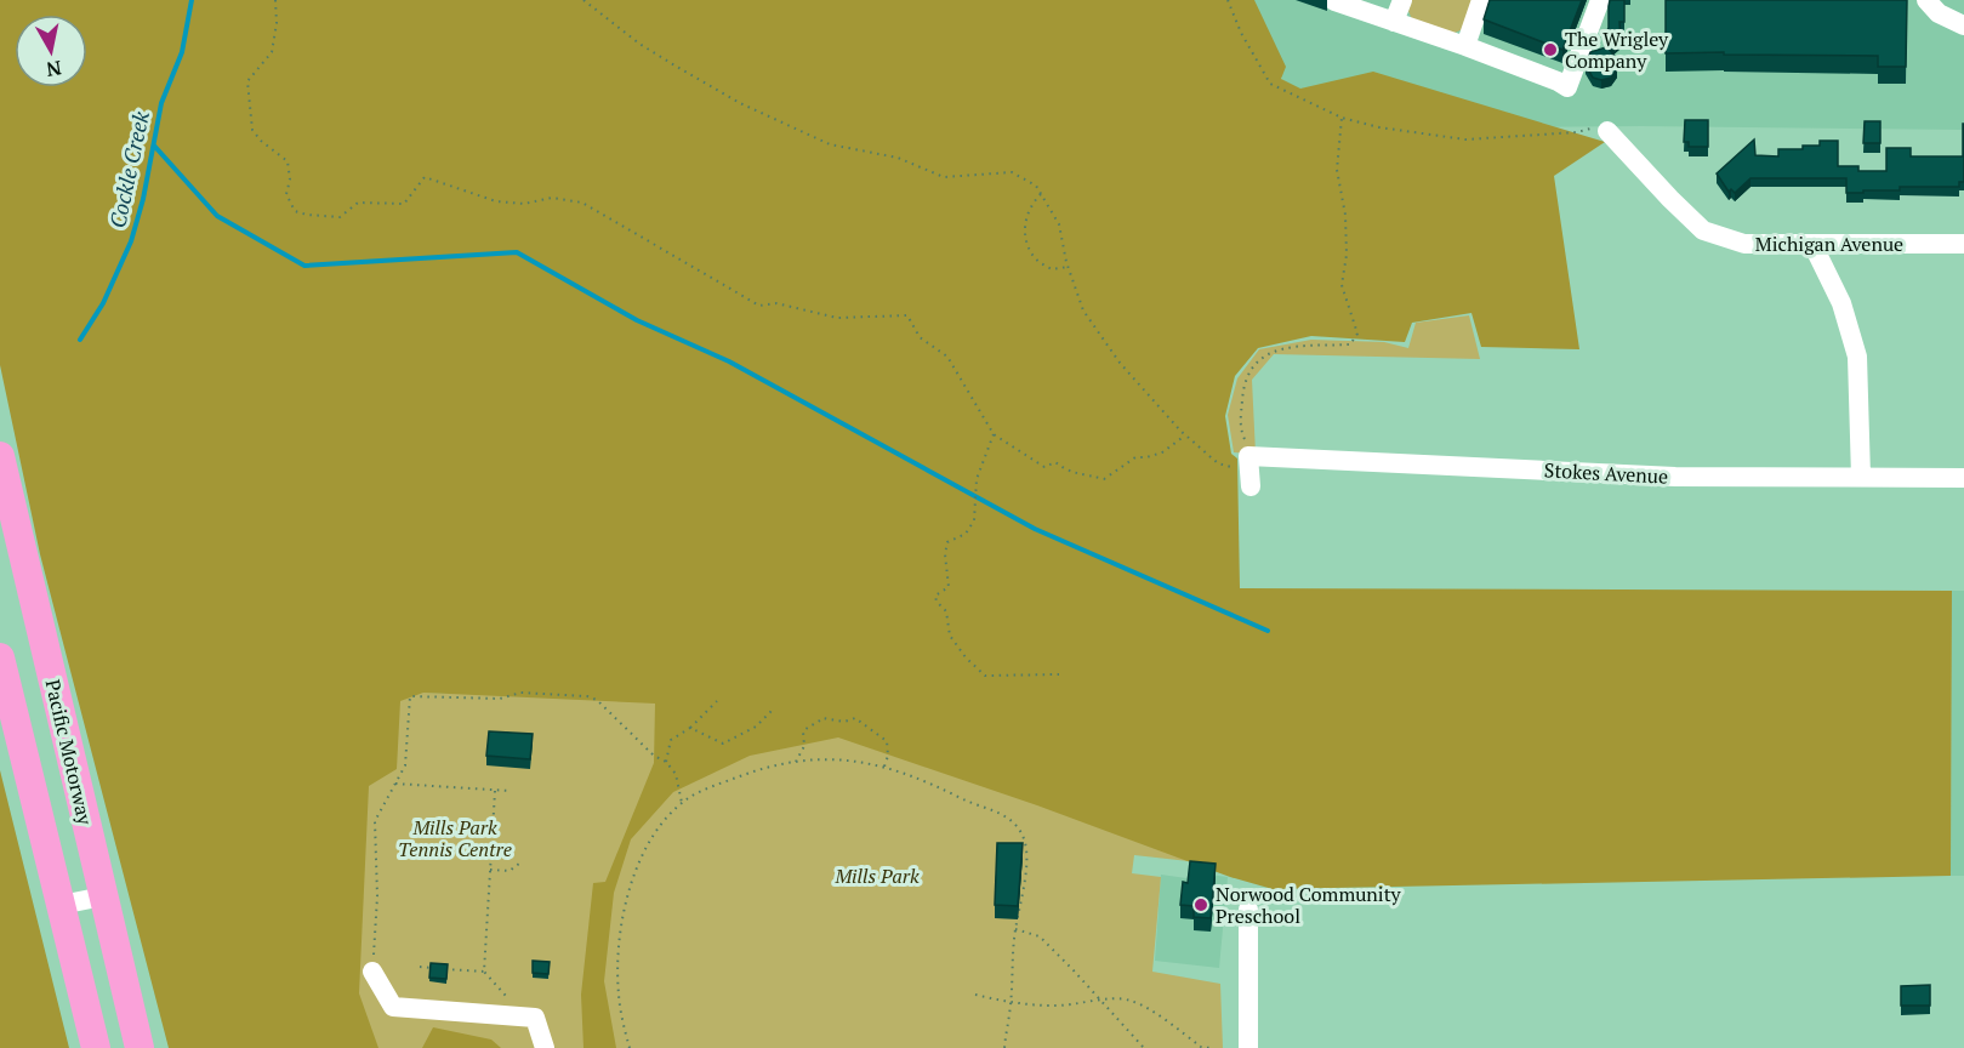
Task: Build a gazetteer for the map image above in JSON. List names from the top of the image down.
{
  "streets": {
    "highway": ["Pacific Motorway"],
    "street": ["Michigan Avenue", "Stokes Avenue"]
  },
  "water": ["Cockle Creek"],
  "parks": ["Mills Park Tennis Centre", "Mills Park"],
  "places": ["The Wrigley Company", "Norwood Community Preschool"],
  "north": "bottom"
}
